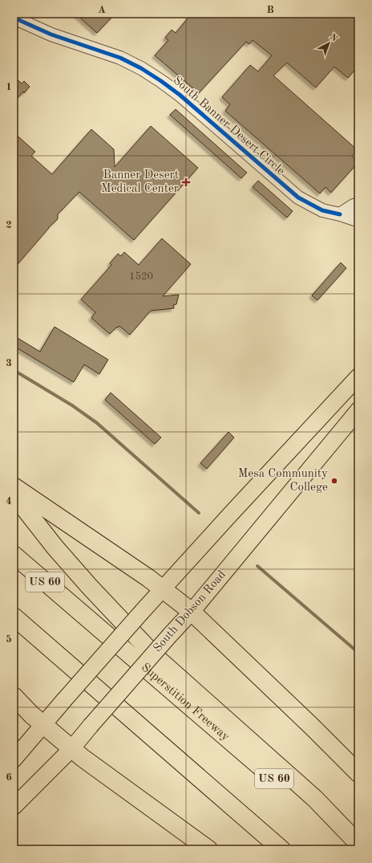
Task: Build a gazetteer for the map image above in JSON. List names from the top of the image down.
{
  "streets": {
    "highway": ["US 60", "Superstition Freeway"],
    "main road": ["South Dobson Road"],
    "street": ["South Banner Desert Circle"]
  },
  "places": {
    "health": ["Banner Desert Medical Center"],
    "other": ["Mesa Community College"]
  },
  "house_numbers": ["1520"],
  "north": "top right",
  "grid": {
    "columns": ["A", "B"],
    "rows": [
      "1",
      "2",
      "3",
      "4",
      "5",
      "6"
    ]
  }
}
